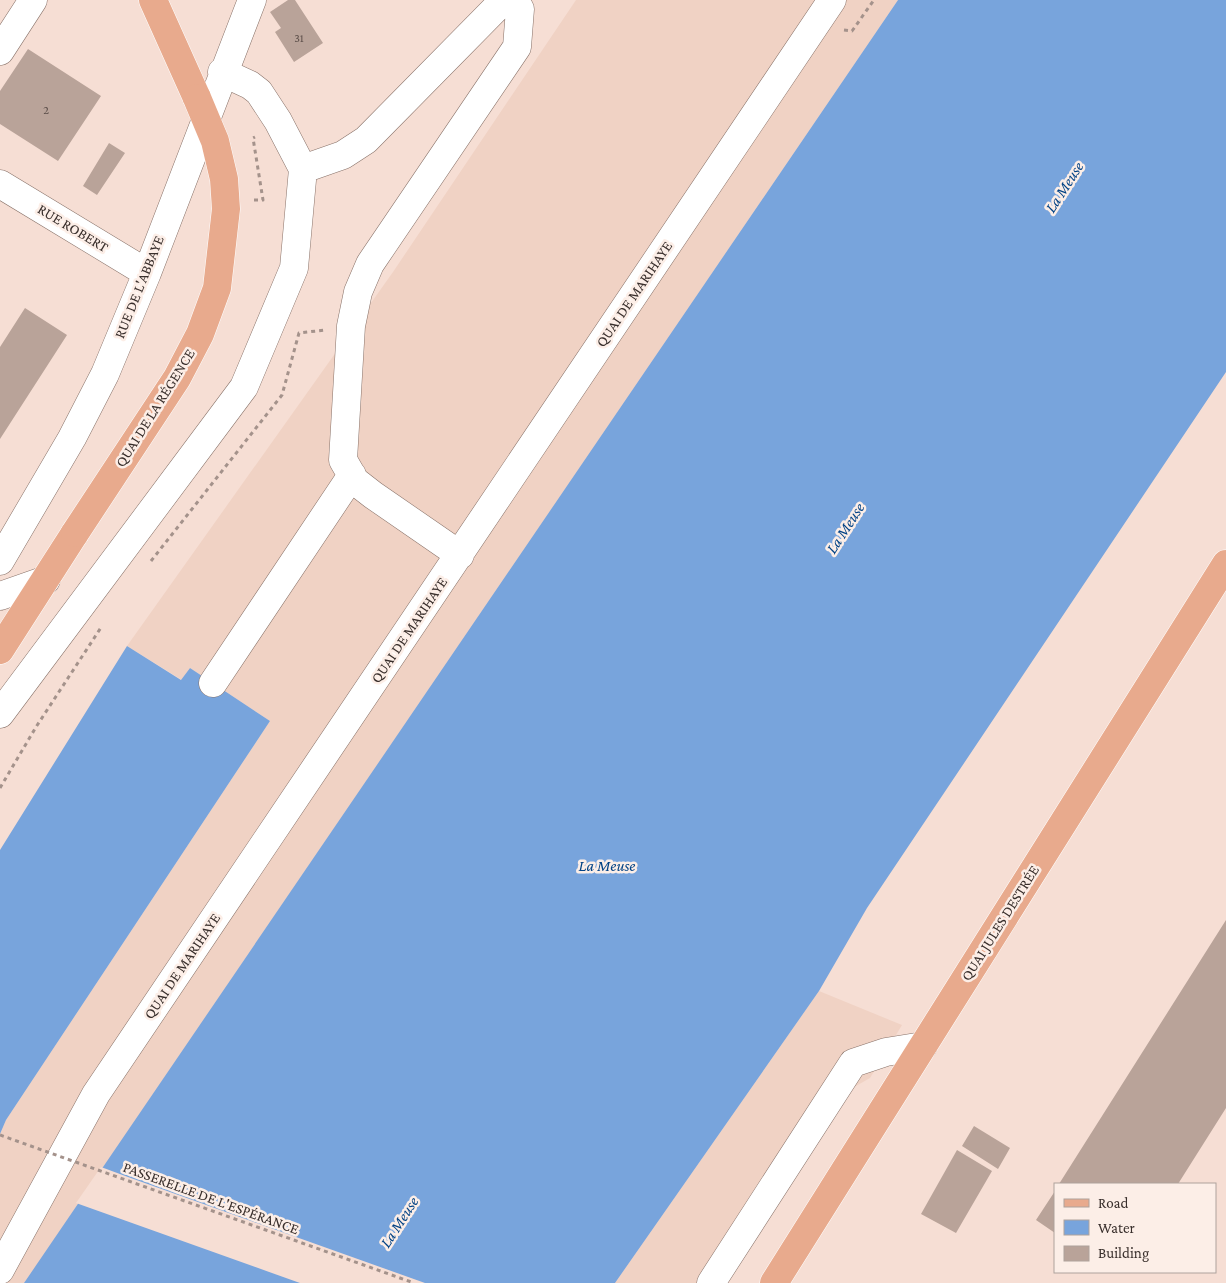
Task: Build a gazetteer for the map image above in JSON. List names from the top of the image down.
{
  "streets": {
    "main road": ["QUAI DE LA RÉGENCE", "QUAI JULES DESTRÉE"],
    "street": ["RUE ROBERT", "RUE DE L'ABBAYE", "QUAI DE MARIHAYE"],
    "path": ["PASSERELLE DE L'ESPÉRANCE"]
  },
  "crossings": [
    ["RUE ROBERT", "RUE DE L'ABBAYE"]
  ],
  "water": ["La Meuse"],
  "house_numbers": ["31", "2"],
  "legend": ["Road", "Water", "Building"]
}
